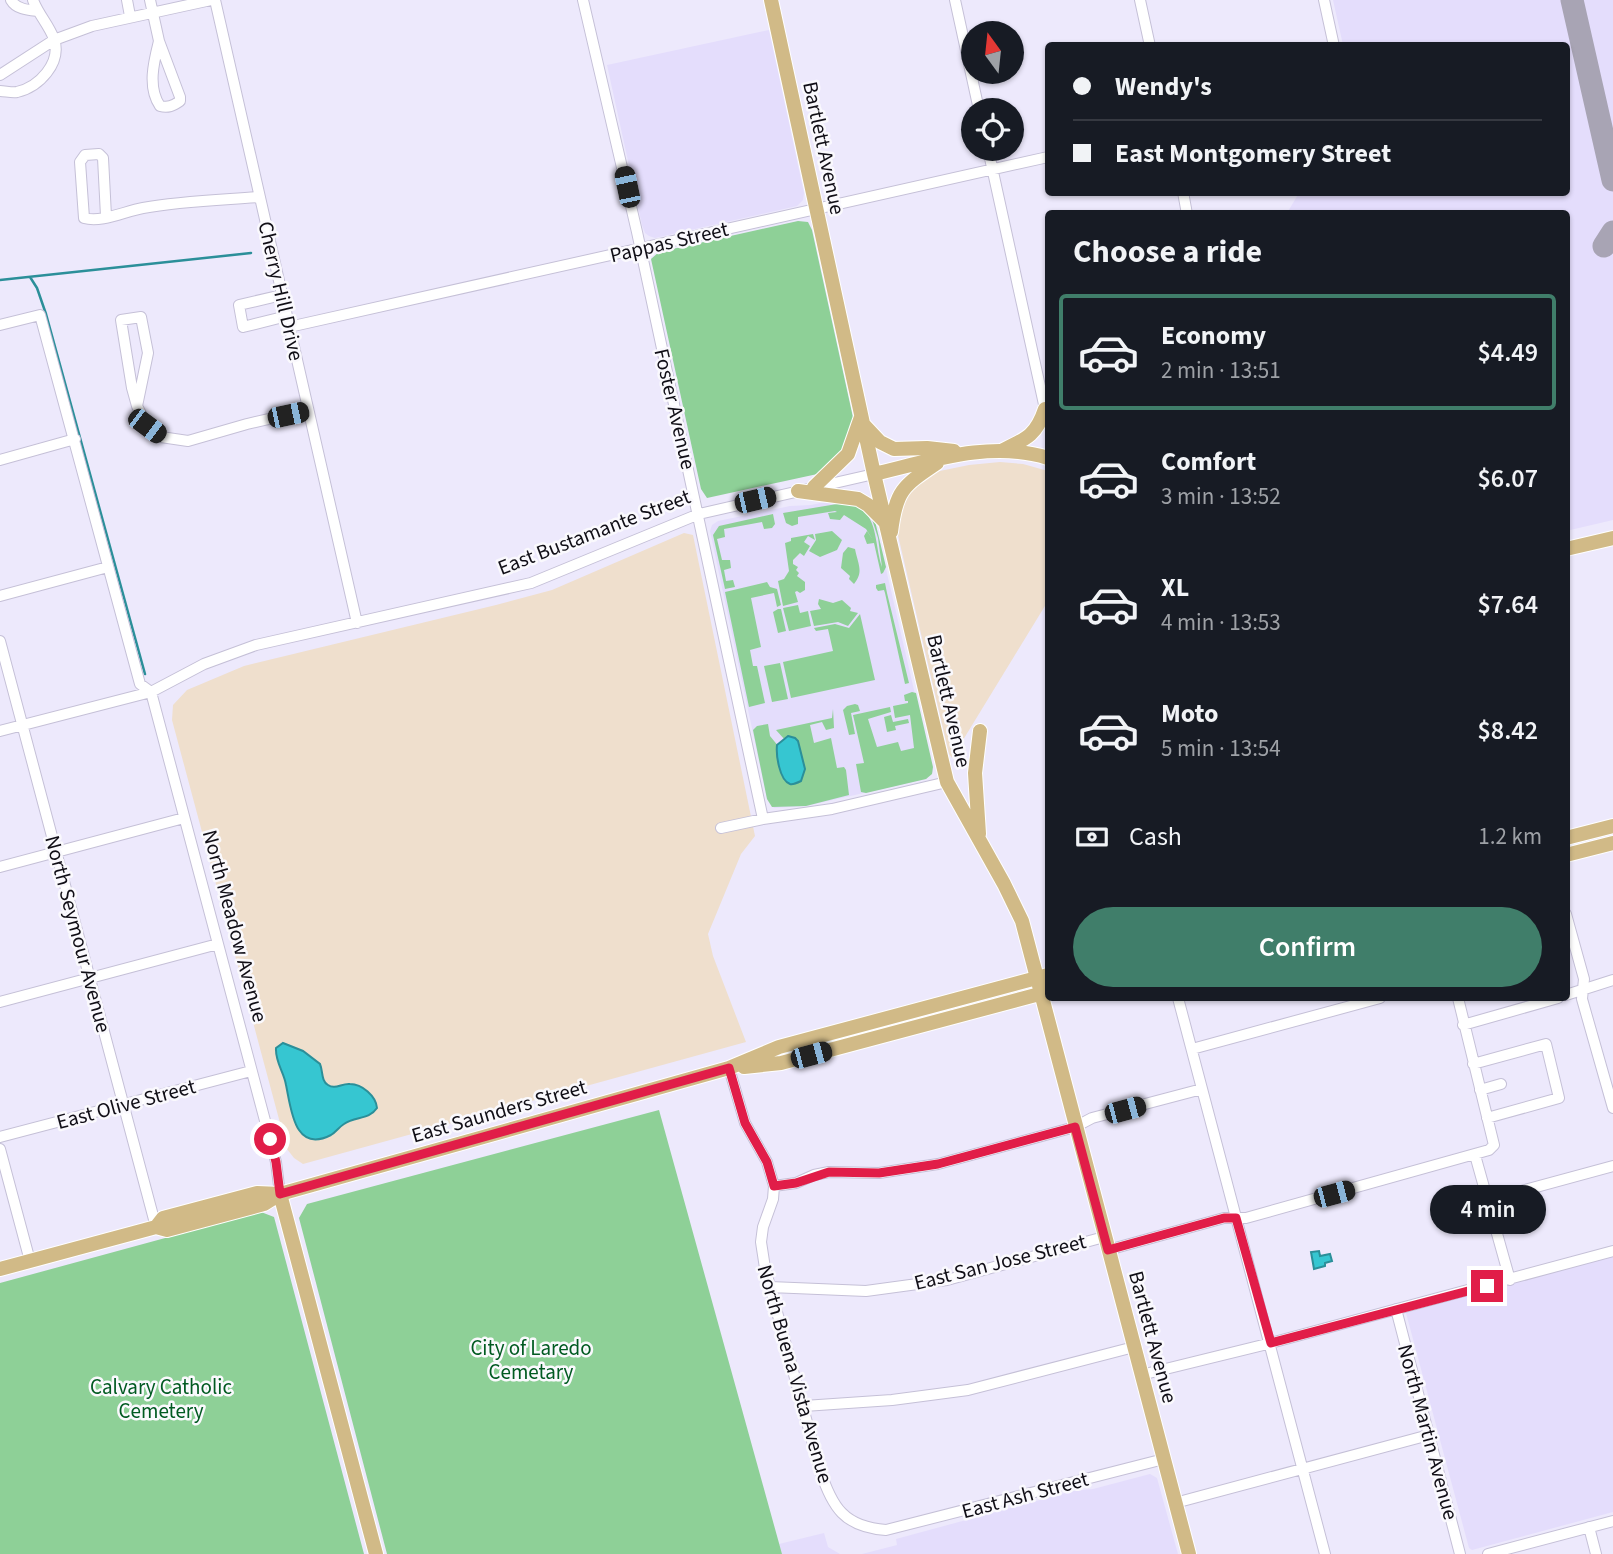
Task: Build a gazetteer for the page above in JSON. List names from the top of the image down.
{
  "streets": {
    "main road": [
      "Bartlett Avenue",
      "East Bustamante Street",
      "North Meadow Avenue",
      "East Saunders Street"
    ],
    "street": [
      "Pappas Street",
      "Cherry Hill Drive",
      "Foster Avenue",
      "North Seymour Avenue",
      "East Olive Street",
      "East San Jose Street",
      "North Buena Vista Avenue",
      "North Martin Avenue",
      "East Ash Street"
    ]
  },
  "crossings": [
    ["Bartlett Avenue", "Pappas Street"],
    ["Bartlett Avenue", "East Bustamante Street"],
    ["Bartlett Avenue", "East Saunders Street"],
    ["Bartlett Avenue", "East San Jose Street"],
    ["Bartlett Avenue", "East Ash Street"],
    ["Pappas Street", "Cherry Hill Drive"],
    ["Pappas Street", "Foster Avenue"],
    ["Cherry Hill Drive", "East Bustamante Street"],
    ["Foster Avenue", "East Bustamante Street"],
    ["East Bustamante Street", "North Meadow Avenue"],
    ["East Bustamante Street", "North Seymour Avenue"],
    ["North Meadow Avenue", "East Olive Street"],
    ["North Meadow Avenue", "East Saunders Street"],
    ["North Seymour Avenue", "East Olive Street"],
    ["North Seymour Avenue", "East Saunders Street"],
    ["East San Jose Street", "North Buena Vista Avenue"],
    ["North Buena Vista Avenue", "East Ash Street"]
  ],
  "parks": ["City of Laredo Cemetary", "Calvary Catholic Cemetery"],
  "north": "top",
  "page": {
    "banner": ["Wendy's", "East Montgomery Street"],
    "heading": "Choose a ride",
    "list": [
      {
        "name": "Economy",
        "note": "2 min · 13:51",
        "value": "$4.49"
      },
      {
        "name": "Comfort",
        "note": "3 min · 13:52",
        "value": "$6.07"
      },
      {
        "name": "XL",
        "note": "4 min · 13:53",
        "value": "$7.64"
      },
      {
        "name": "Moto",
        "note": "5 min · 13:54",
        "value": "$8.42"
      }
    ],
    "pay": ["Cash", "1.2 km"],
    "buttons": "Confirm",
    "bubble": "4 min"
  }
}
